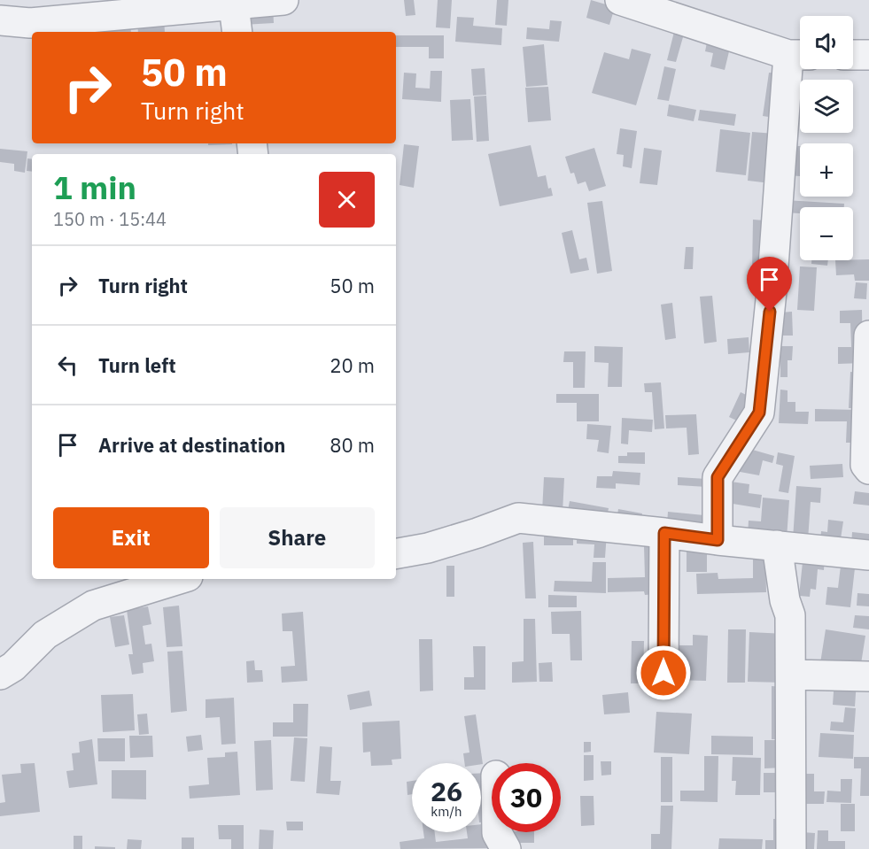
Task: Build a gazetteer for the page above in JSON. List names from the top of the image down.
{
  "page": {
    "map_buttons": ["+", "−"],
    "turn": ["50 m", "Turn right"],
    "heading": ["1 min", "150 m · 15:44"],
    "list": [
      {
        "name": "Turn right",
        "value": "50 m"
      },
      {
        "name": "Turn left",
        "value": "20 m"
      },
      {
        "name": "Arrive at destination",
        "value": "80 m"
      }
    ],
    "buttons": ["Exit", "Share"],
    "speed": "26 km/h",
    "limit": "30"
  }
}
